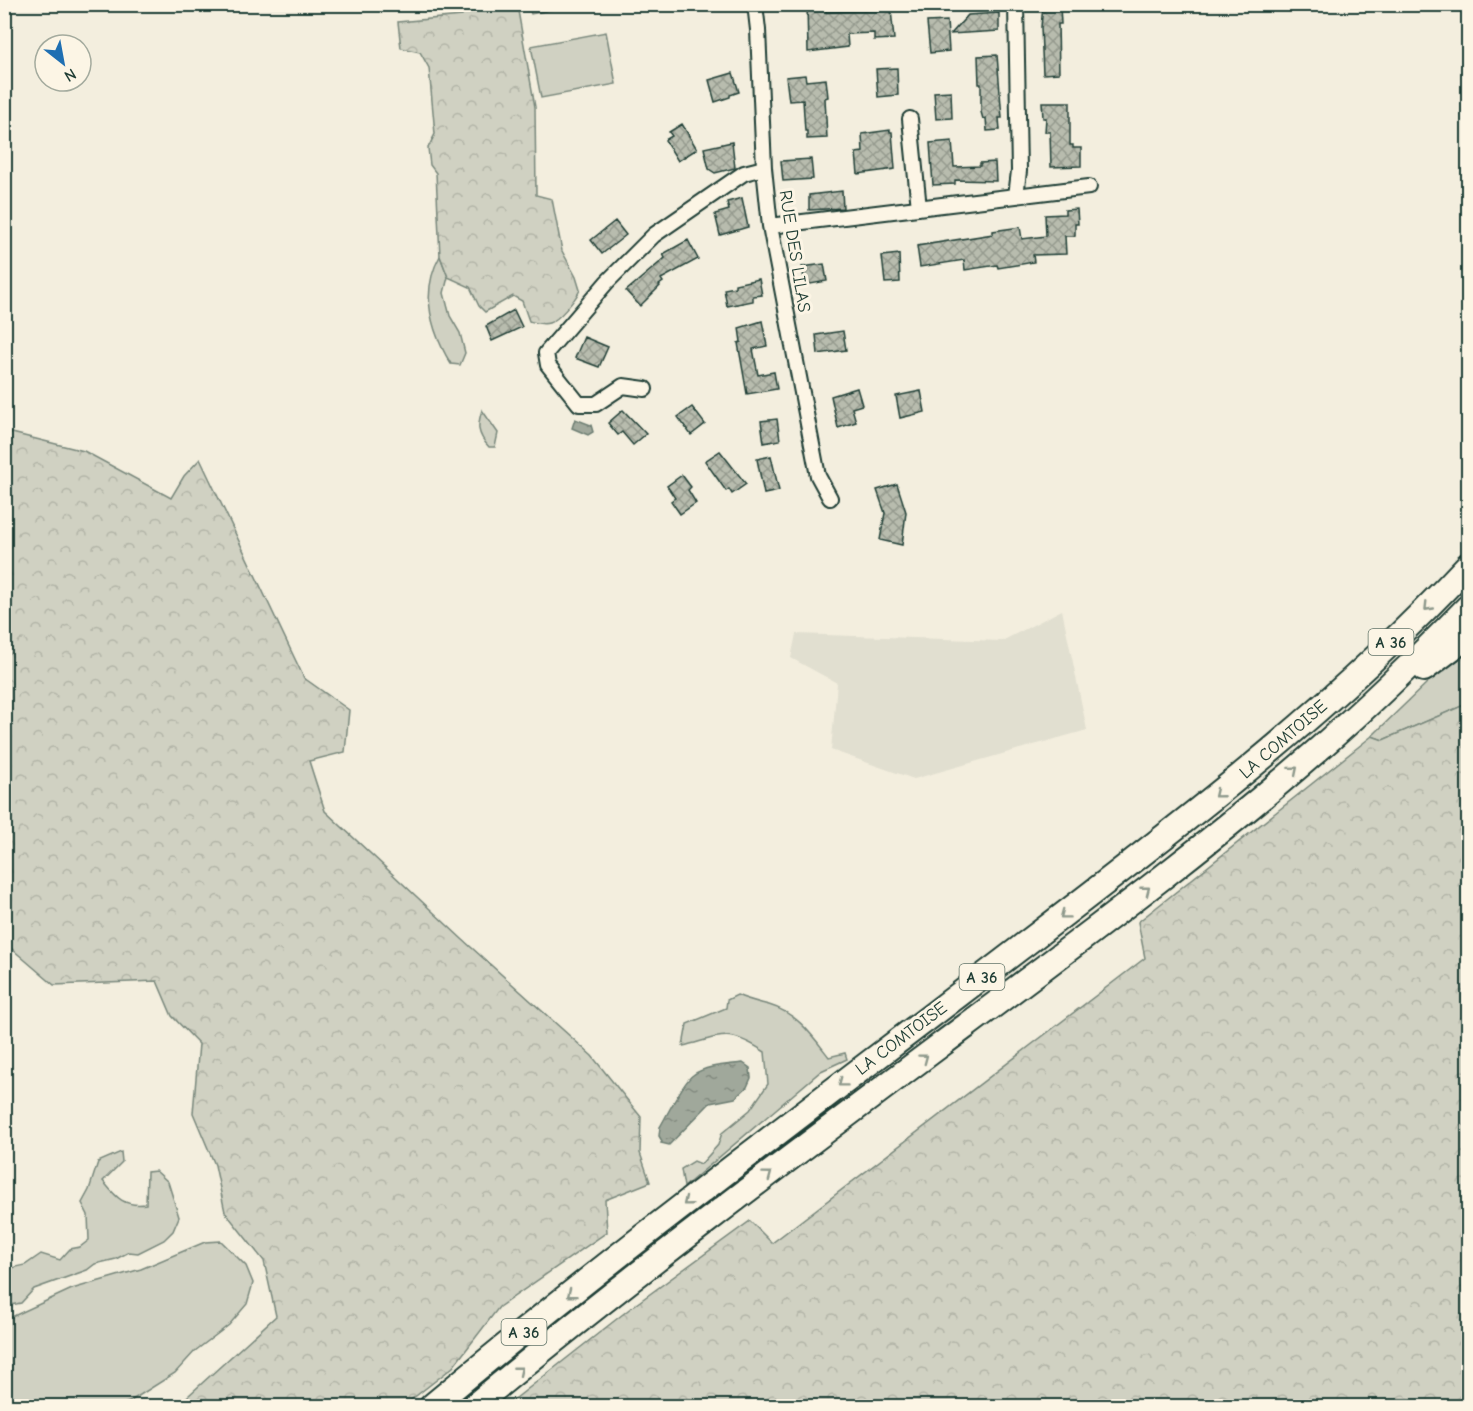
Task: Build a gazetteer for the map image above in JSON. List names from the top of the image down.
{
  "streets": {
    "highway": ["A 36", "LA COMTOISE"],
    "street": ["RUE DES LILAS"]
  },
  "north": "bottom right"
}
